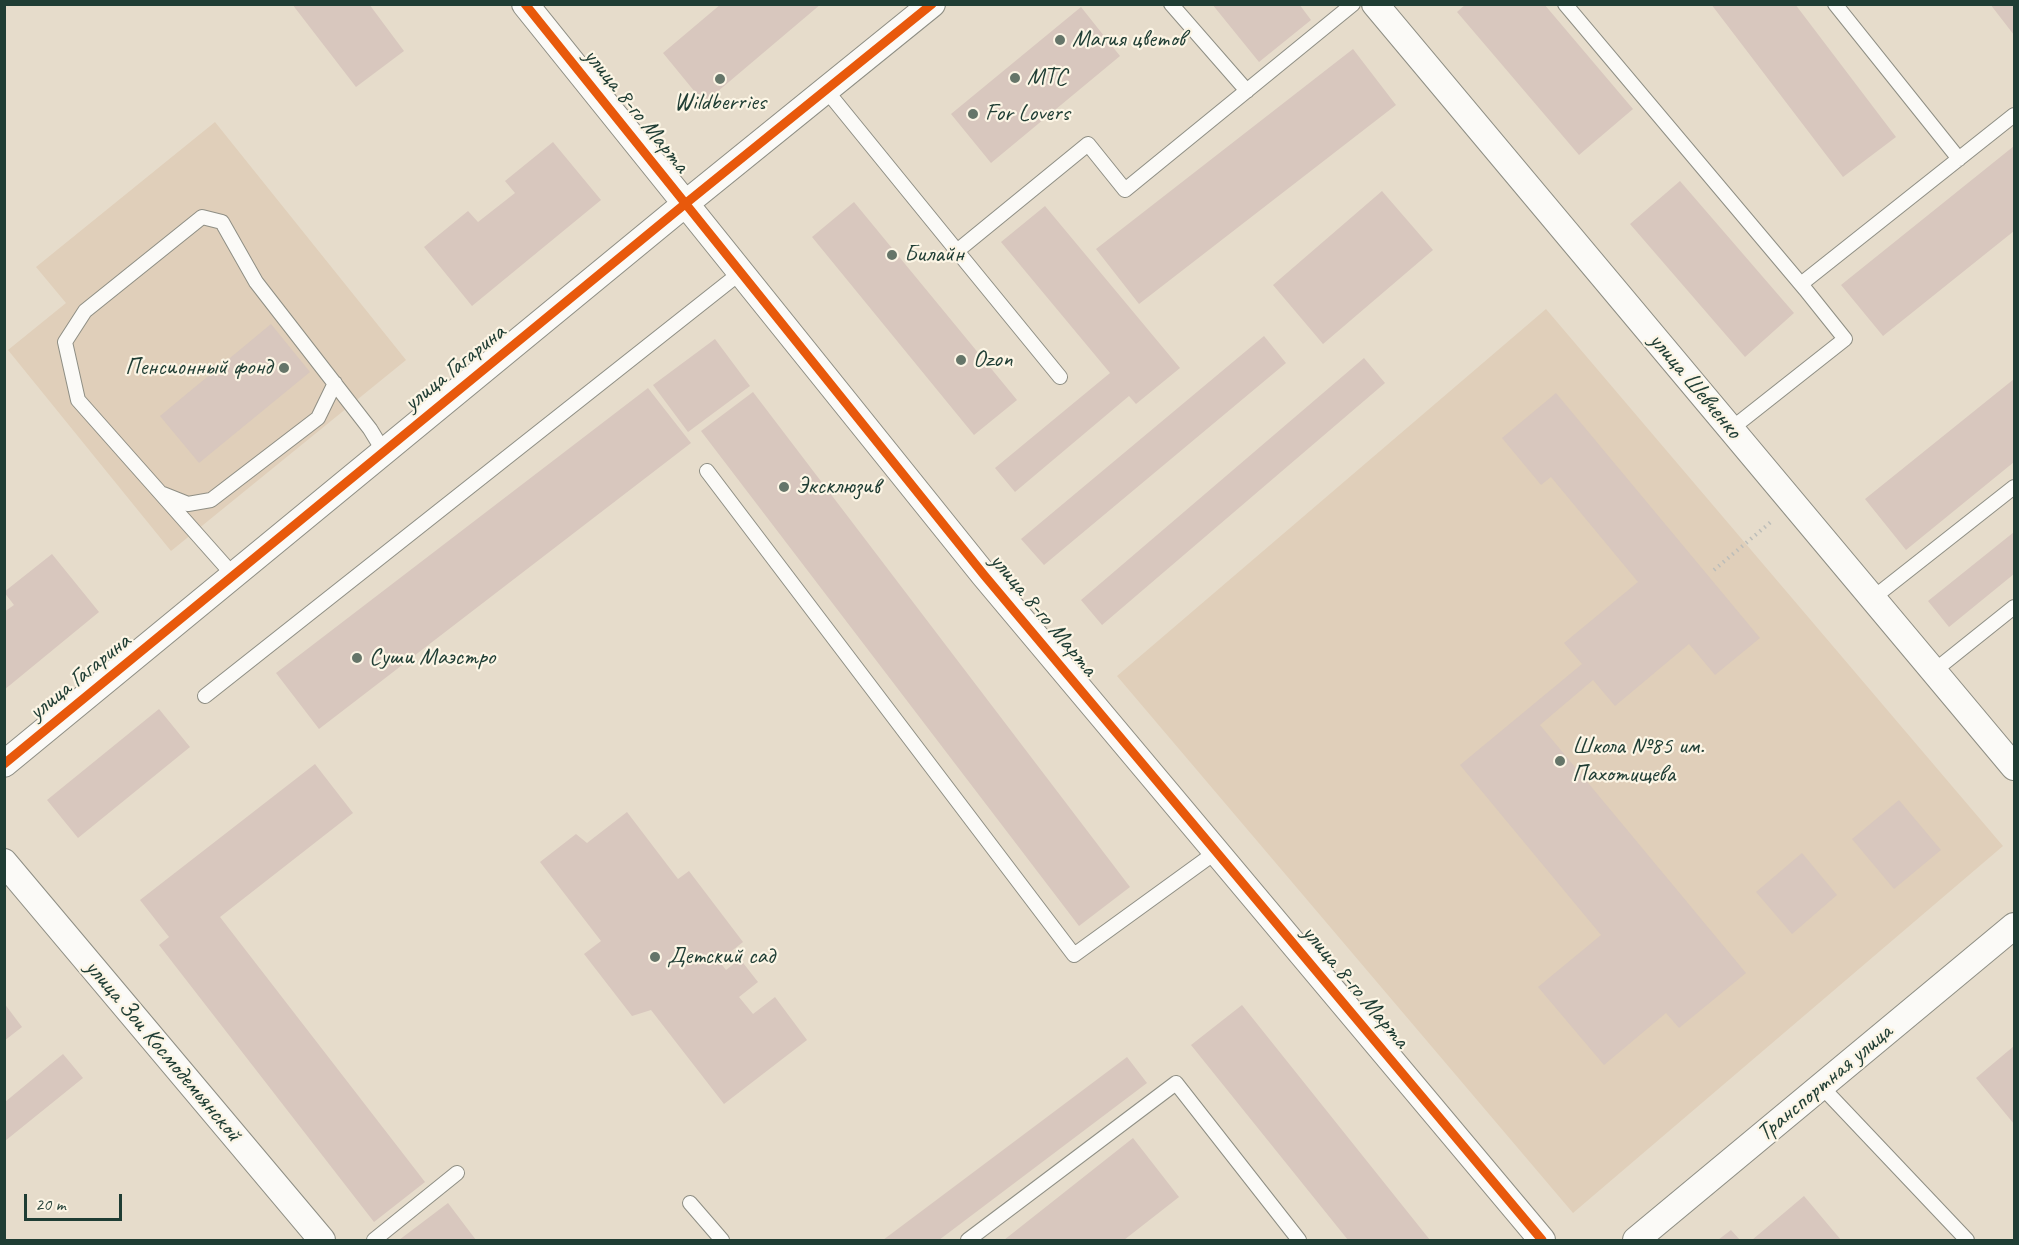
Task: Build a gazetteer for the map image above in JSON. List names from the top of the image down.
{
  "streets": {
    "street": [
      "улица 8-го Марта",
      "улица Гагарина",
      "улица Шевченко",
      "улица Зои Космодемьянской",
      "Транспортная улица"
    ]
  },
  "crossings": [
    ["улица 8-го Марта", "улица Гагарина"]
  ],
  "places": [
    "Магия цветов",
    "МТС",
    "Wildberries",
    "For Lovers",
    "Билайн",
    "Ozon",
    "Пенсионный фонд",
    "Эксклюзив",
    "Суши Маэстро",
    "Школа №85 им. Пахотищева",
    "Детский сад"
  ],
  "scale_bar": "20 m"
}
